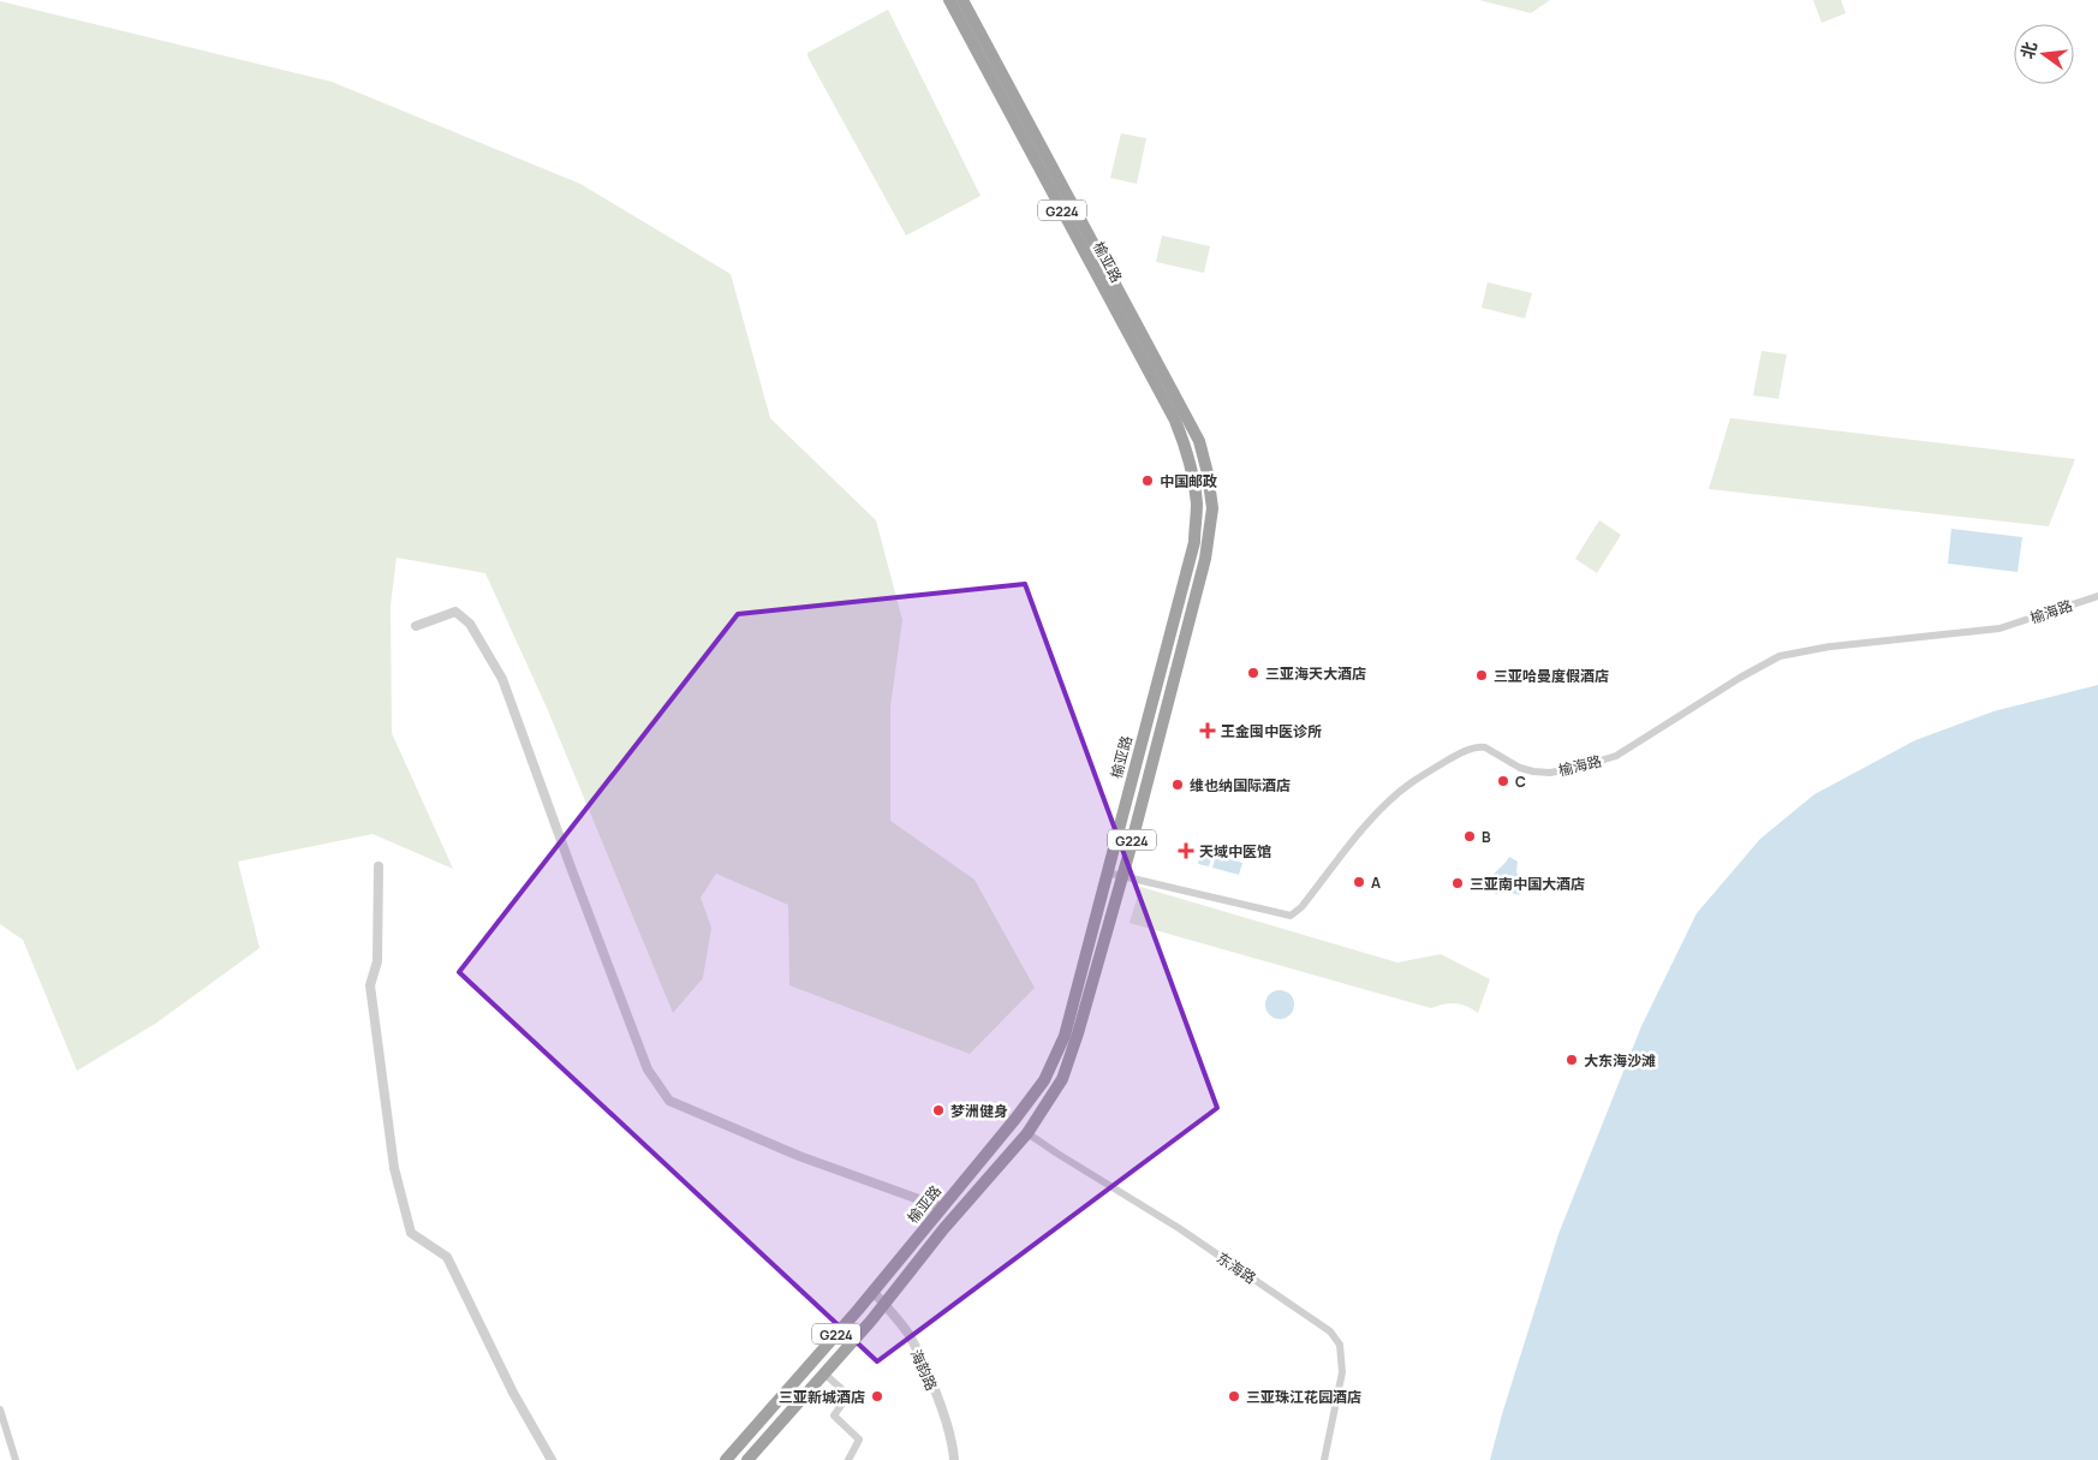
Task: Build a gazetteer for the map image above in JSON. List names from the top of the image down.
{
  "streets": {
    "highway": ["G224", "榆亚路"],
    "street": ["榆海路", "东海路", "海韵路"]
  },
  "crossings": [
    ["榆亚路", "榆海路"],
    ["榆亚路", "东海路"],
    ["榆亚路", "海韵路"]
  ],
  "places": {
    "other": [
      "中国邮政",
      "三亚海天大酒店",
      "三亚哈曼度假酒店",
      "C",
      "维也纳国际酒店",
      "B",
      "A",
      "三亚南中国大酒店",
      "大东海沙滩",
      "梦洲健身",
      "三亚新城酒店",
      "三亚珠江花园酒店"
    ],
    "health": ["王金囤中医诊所", "天域中医馆"]
  },
  "north": "left"
}
